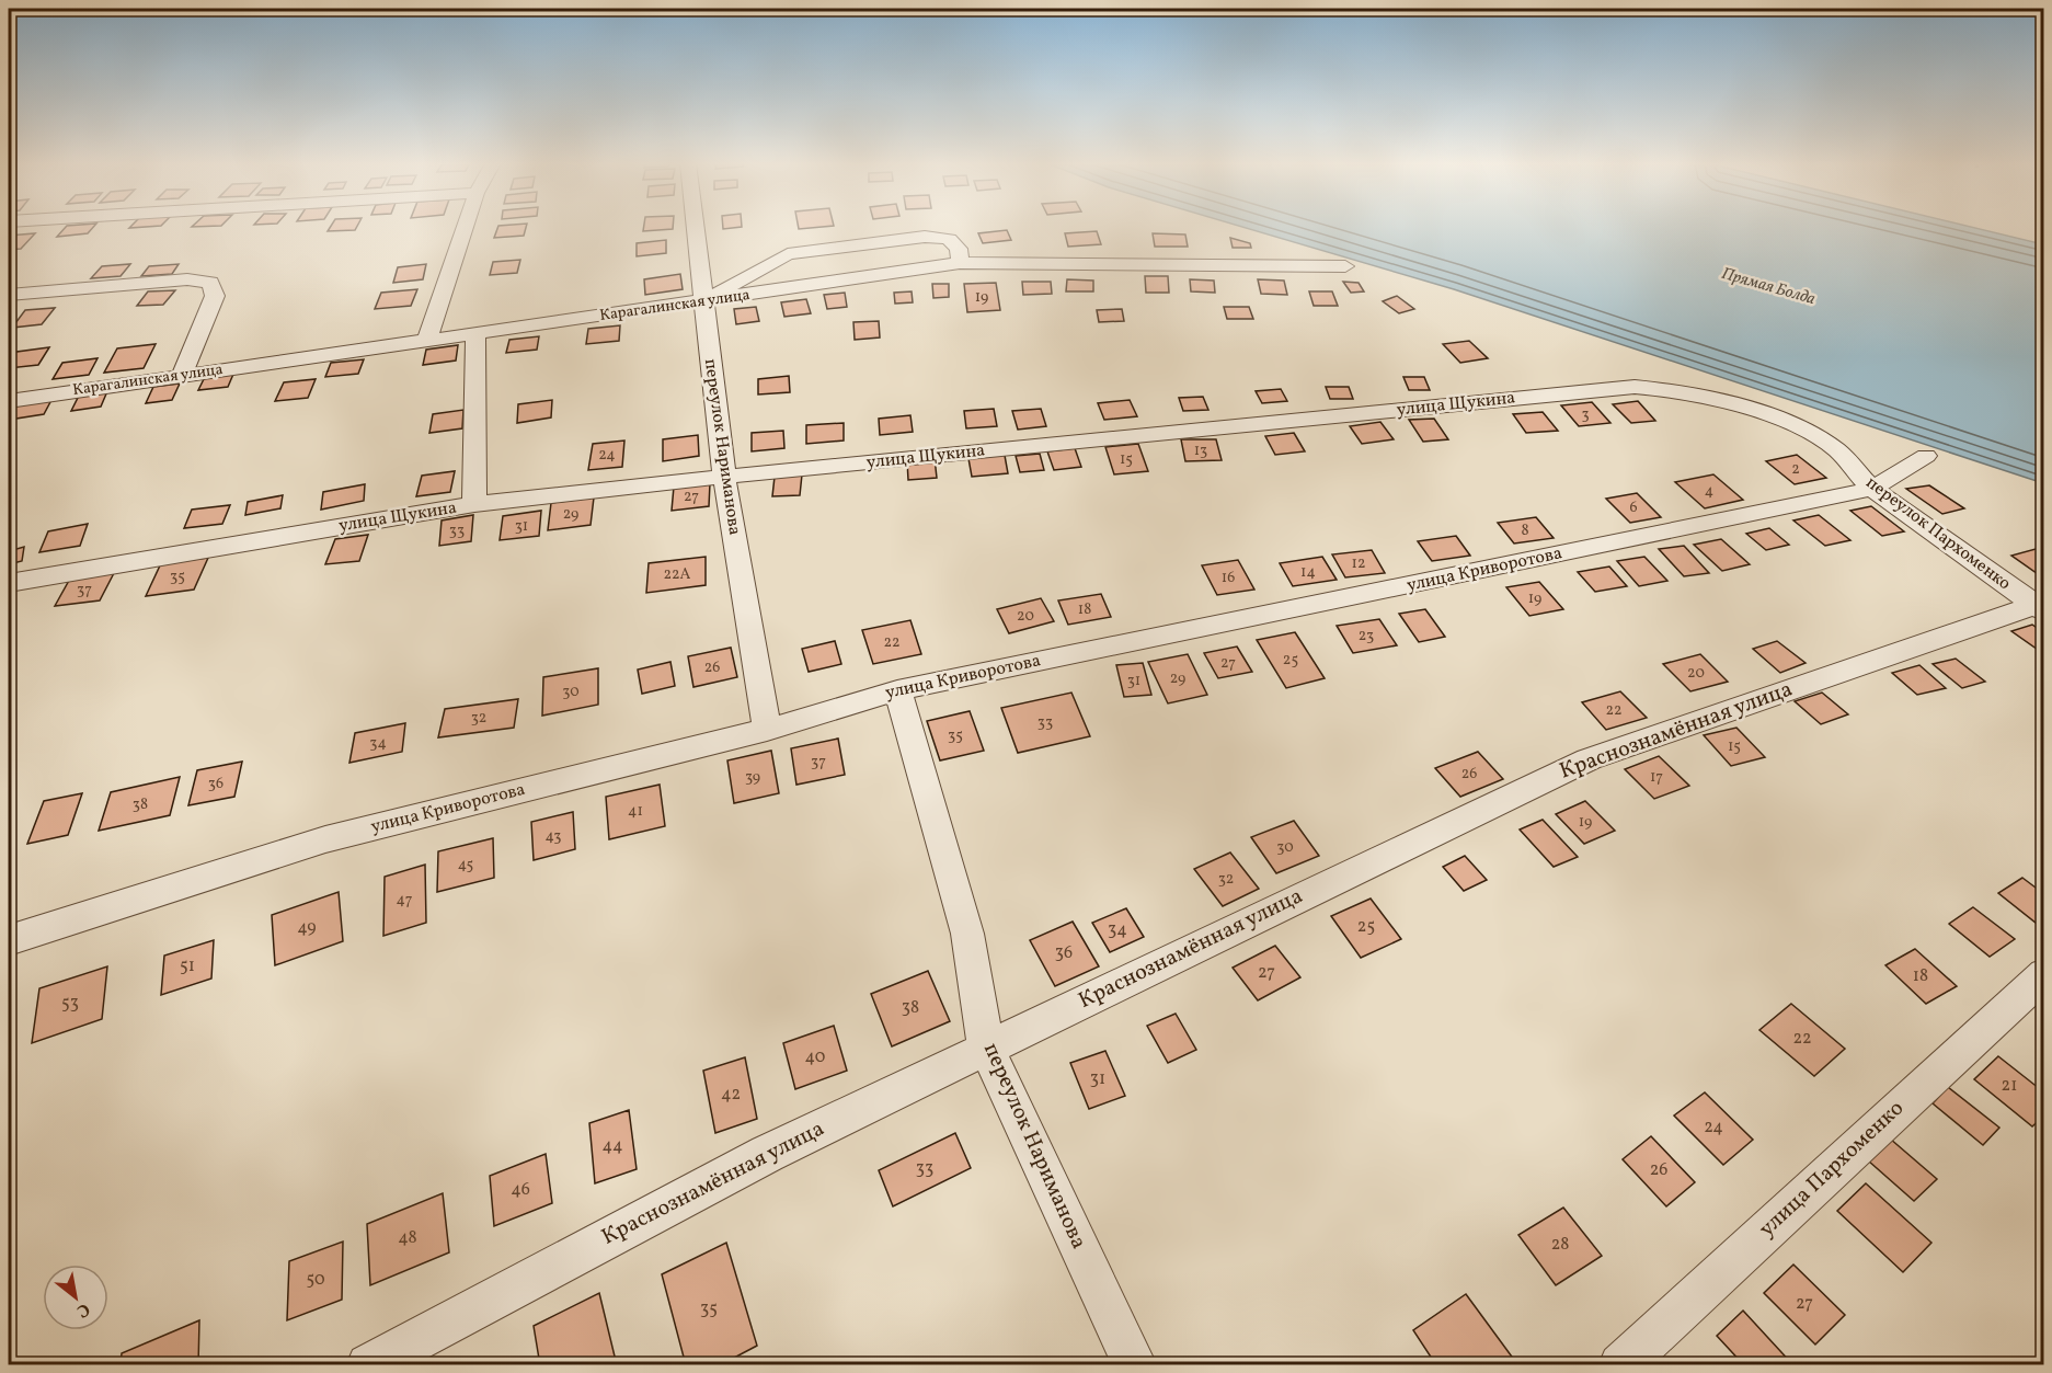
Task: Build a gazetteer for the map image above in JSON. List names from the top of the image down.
{
  "streets": {
    "street": [
      "Карагалинская улица",
      "улица Щукина",
      "переулок Нариманова",
      "переулок Пархоменко",
      "улица Криворотова",
      "Краснознамённая улица",
      "улица Пархоменко"
    ]
  },
  "crossings": [
    ["Карагалинская улица", "переулок Нариманова"],
    ["улица Щукина", "переулок Нариманова"],
    ["улица Щукина", "переулок Пархоменко"],
    ["переулок Нариманова", "улица Криворотова"],
    ["переулок Нариманова", "Краснознамённая улица"],
    ["переулок Пархоменко", "улица Криворотова"],
    ["переулок Пархоменко", "Краснознамённая улица"]
  ],
  "water": ["Прямая Болда"],
  "house_numbers": [
    "19",
    "3",
    "13",
    "24",
    "15",
    "2",
    "4",
    "27",
    "6",
    "29",
    "31",
    "33",
    "8",
    "12",
    "14",
    "22А",
    "35",
    "16",
    "37",
    "19",
    "18",
    "20",
    "23",
    "22",
    "25",
    "27",
    "26",
    "20",
    "29",
    "31",
    "30",
    "22",
    "32",
    "33",
    "35",
    "34",
    "15",
    "37",
    "26",
    "39",
    "17",
    "36",
    "38",
    "41",
    "19",
    "43",
    "30",
    "45",
    "32",
    "47",
    "25",
    "49",
    "34",
    "36",
    "51",
    "27",
    "18",
    "53",
    "38",
    "22",
    "40",
    "31",
    "21",
    "42",
    "24",
    "44",
    "33",
    "26",
    "46",
    "48",
    "28",
    "50",
    "27",
    "35"
  ],
  "north": "bottom right"
}
